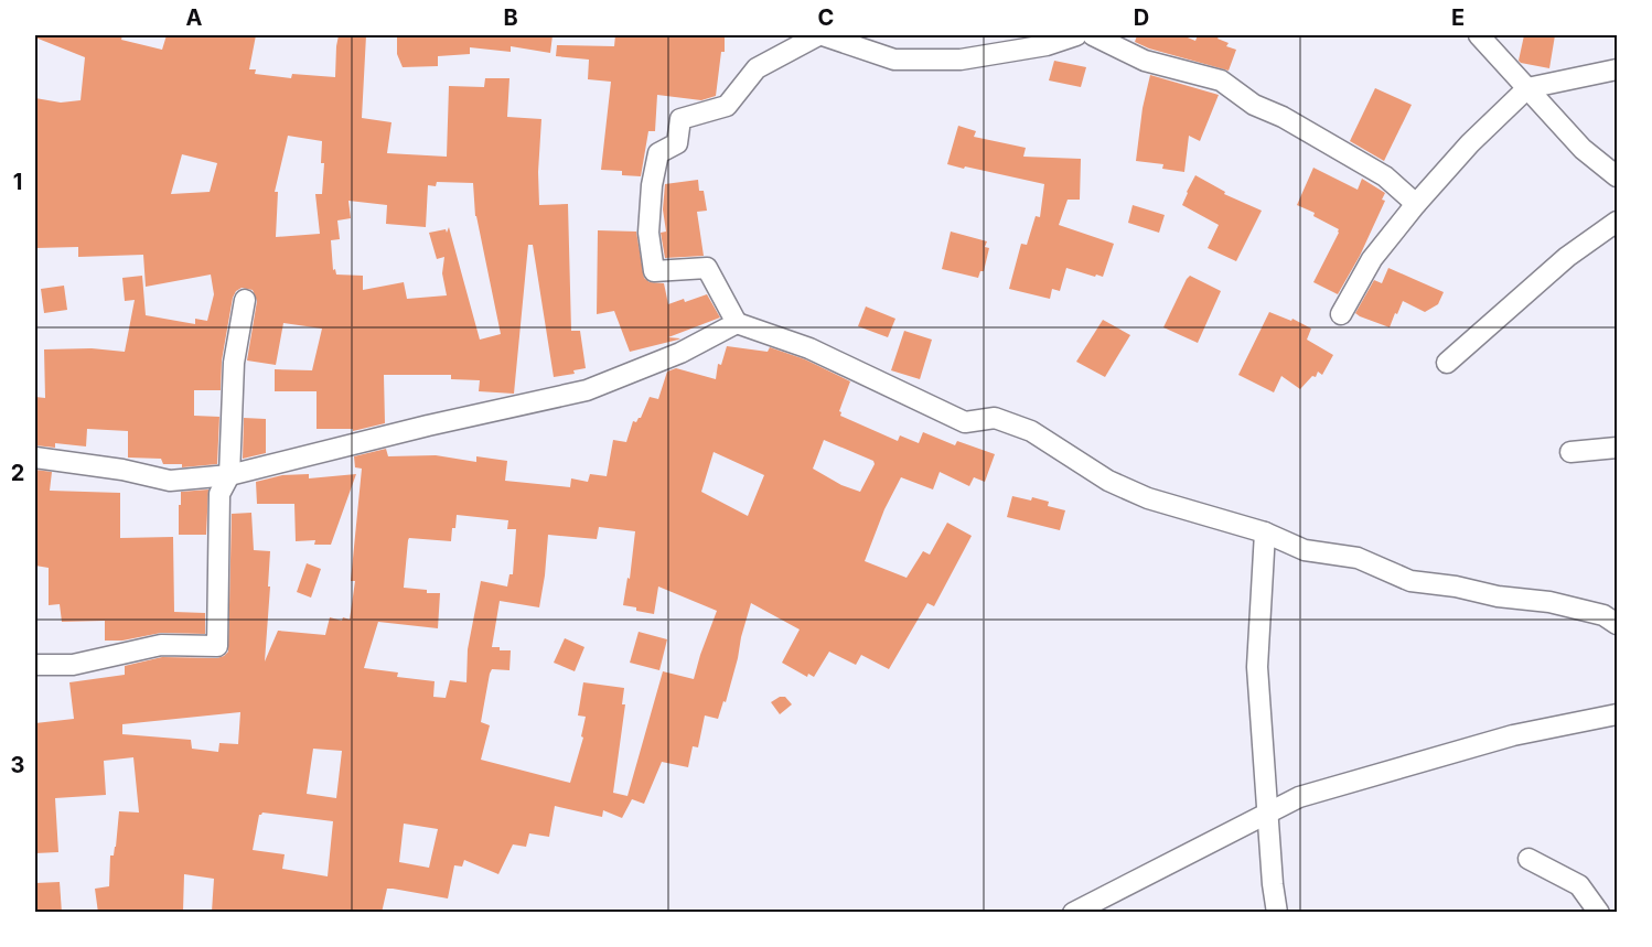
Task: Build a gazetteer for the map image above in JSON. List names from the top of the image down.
{
  "grid": {
    "columns": [
      "A",
      "B",
      "C",
      "D",
      "E"
    ],
    "rows": ["1", "2", "3"]
  }
}
